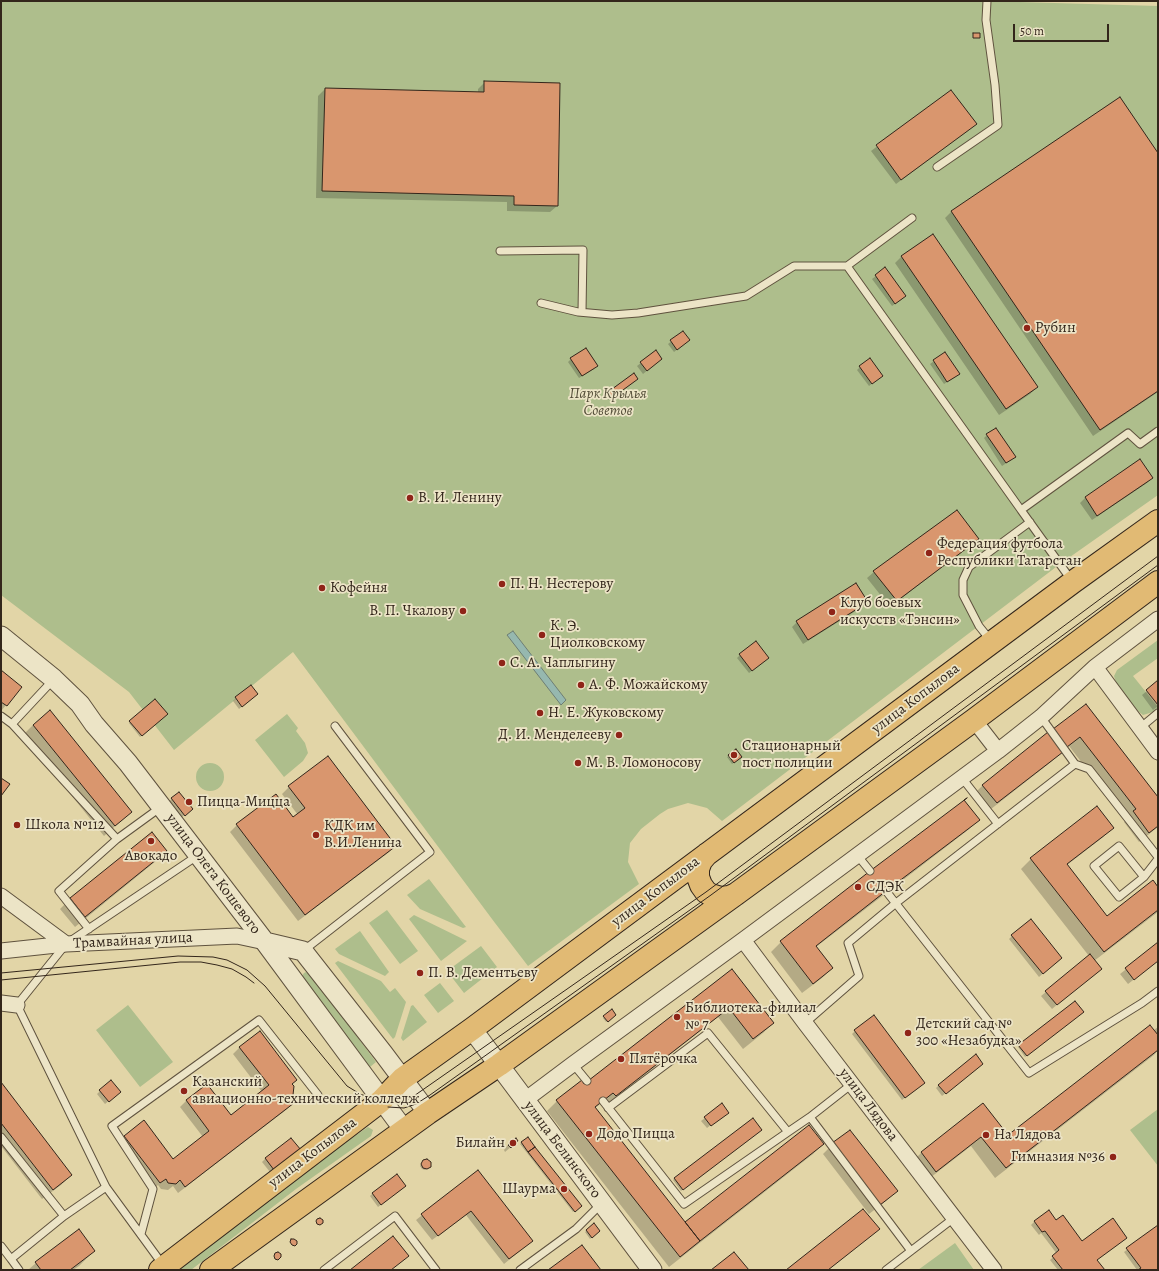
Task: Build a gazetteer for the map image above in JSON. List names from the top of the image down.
{
  "streets": {
    "main road": ["улица Копылова"],
    "street": [
      "улица Олега Кошевого",
      "Трамвайная улица",
      "улица Лядова",
      "улица Белинского"
    ]
  },
  "crossings": [
    ["улица Копылова", "улица Олега Кошевого"],
    ["улица Копылова", "улица Белинского"],
    ["улица Олега Кошевого", "Трамвайная улица"]
  ],
  "parks": ["Парк Крылья Советов"],
  "places": [
    "Рубин",
    "В. И. Ленину",
    "Федерация футбола Республики Татарстан",
    "П. Н. Нестерову",
    "Кофейня",
    "В. П. Чкалову",
    "Клуб боевых искусств «Тэнсин»",
    "К. Э. Циолковскому",
    "С. А. Чаплыгину",
    "А. Ф. Можайскому",
    "Н. Е. Жуковскому",
    "Д. И. Менделееву",
    "Стационарный пост полиции",
    "М. В. Ломоносову",
    "Пицца-Мицца",
    "Школа №112",
    "КДК им В.И.Ленина",
    "Авокадо",
    "СДЭК",
    "П. В. Дементьеву",
    "Библиотека-филиал № 7",
    "Детский сад № 300 «Незабудка»",
    "Пятёрочка",
    "Казанский авиационно-технический колледж",
    "Додо Пицца",
    "На Лядова",
    "Билайн",
    "Гимназия №36",
    "Шаурма"
  ],
  "scale_bar": "50 m"
}
